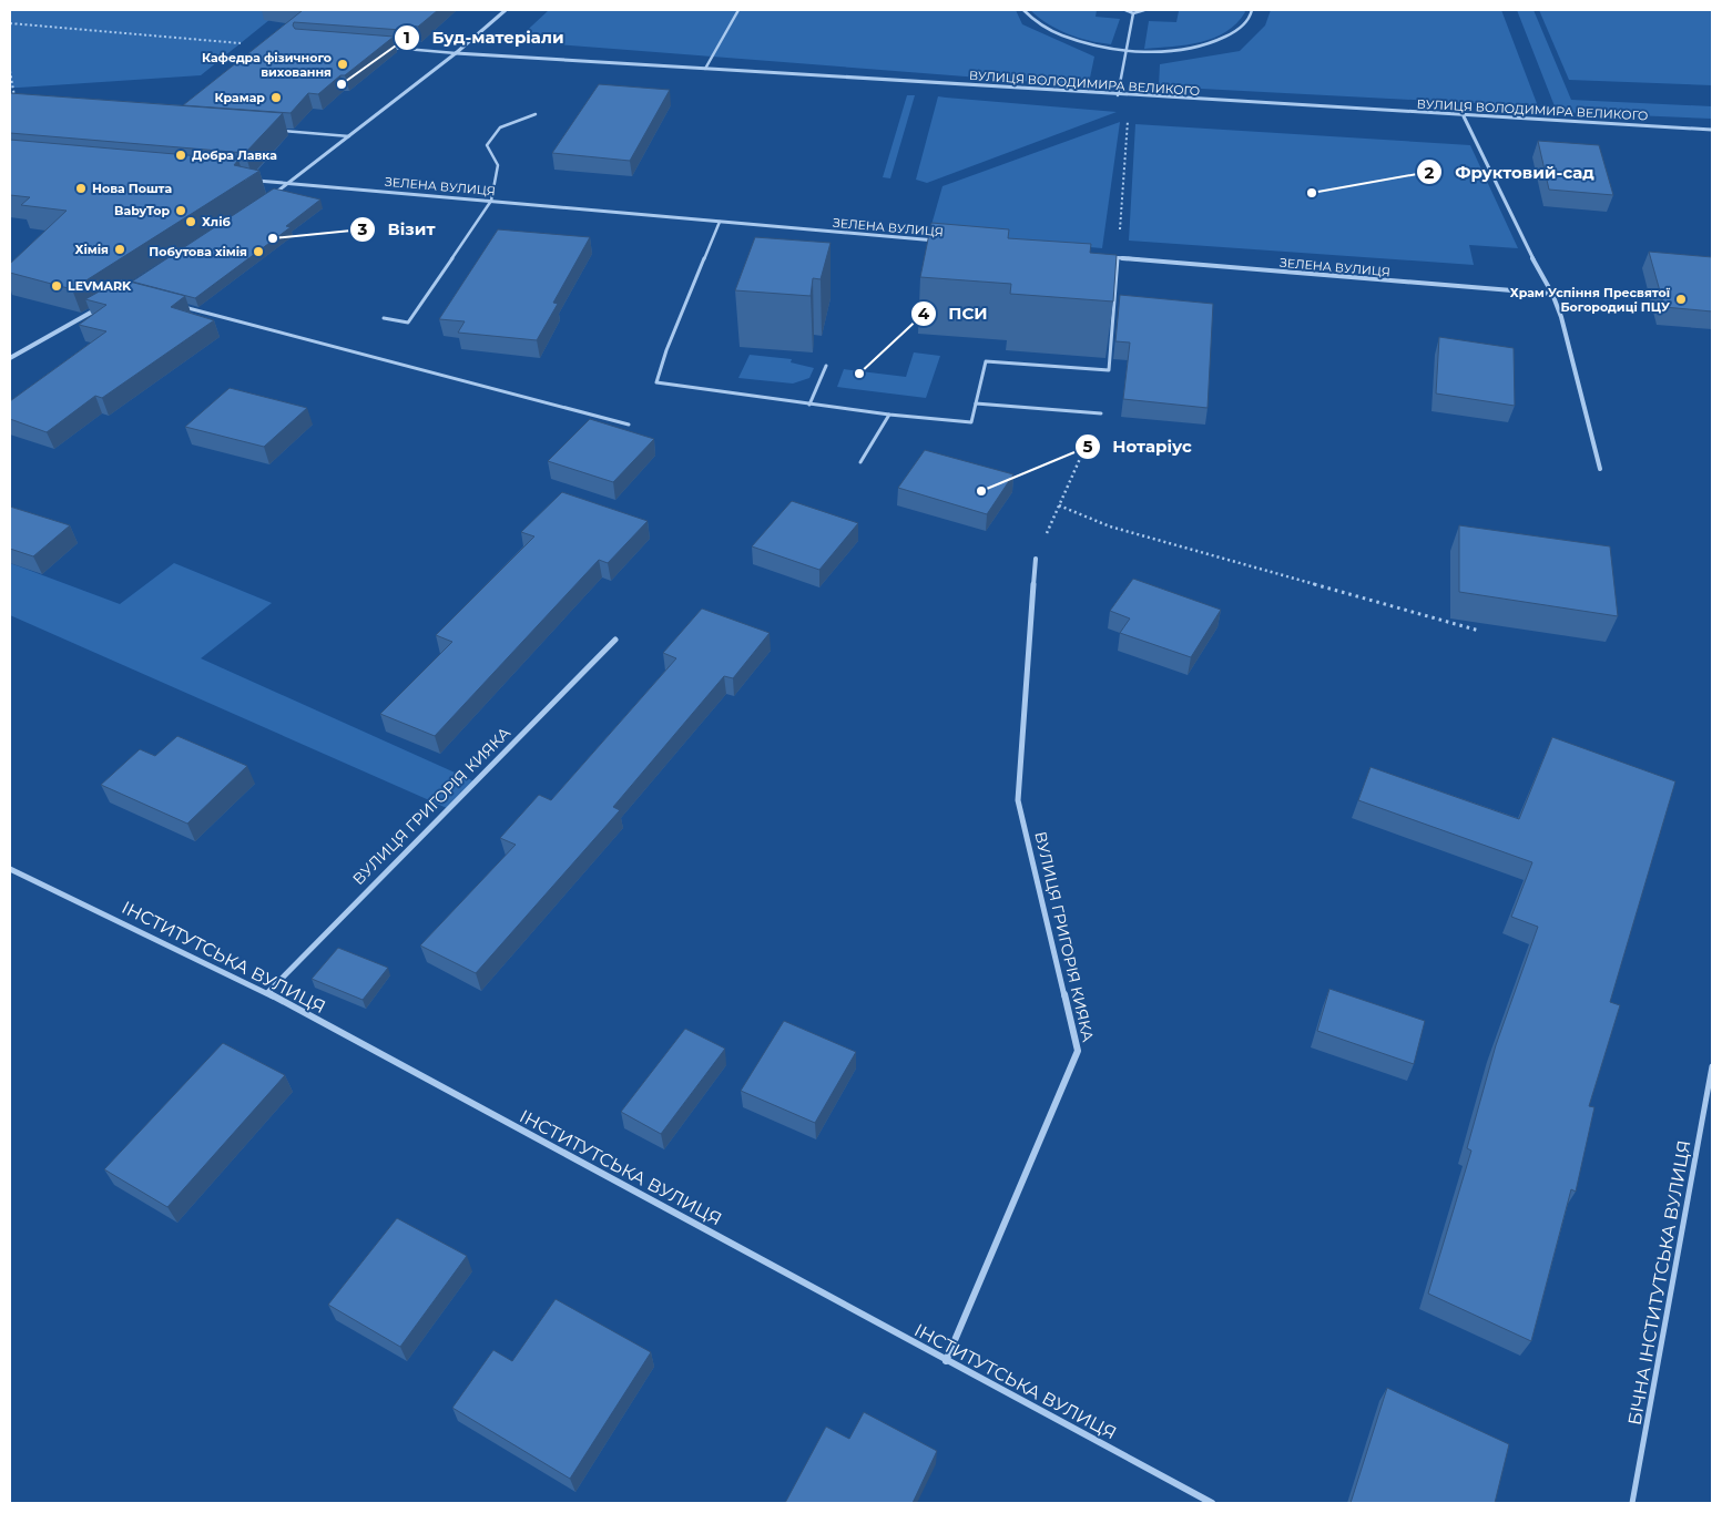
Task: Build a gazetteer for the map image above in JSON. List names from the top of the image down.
{
  "streets": {
    "street": [
      "ВУЛИЦЯ ВОЛОДИМИРА ВЕЛИКОГО",
      "ЗЕЛЕНА ВУЛИЦЯ",
      "ВУЛИЦЯ ГРИГОРІЯ КИЯКА",
      "ІНСТИТУТСЬКА ВУЛИЦЯ"
    ],
    "lane": ["БІЧНА ІНСТИТУТСЬКА ВУЛИЦЯ"]
  },
  "crossings": [
    ["ВУЛИЦЯ ГРИГОРІЯ КИЯКА", "ІНСТИТУТСЬКА ВУЛИЦЯ"]
  ],
  "places": [
    "Кафедра фізичного виховання",
    "Буд-матеріали",
    "Крамар",
    "Добра Лавка",
    "Нова Пошта",
    "Фруктовий-сад",
    "BabyTop",
    "Хліб",
    "Візит",
    "Хімія",
    "Побутова хімія",
    "LEVMARK",
    "Храм Успіння Пресвятої Богородиці ПЦУ",
    "ПСИ",
    "Нотаріус"
  ]
}
